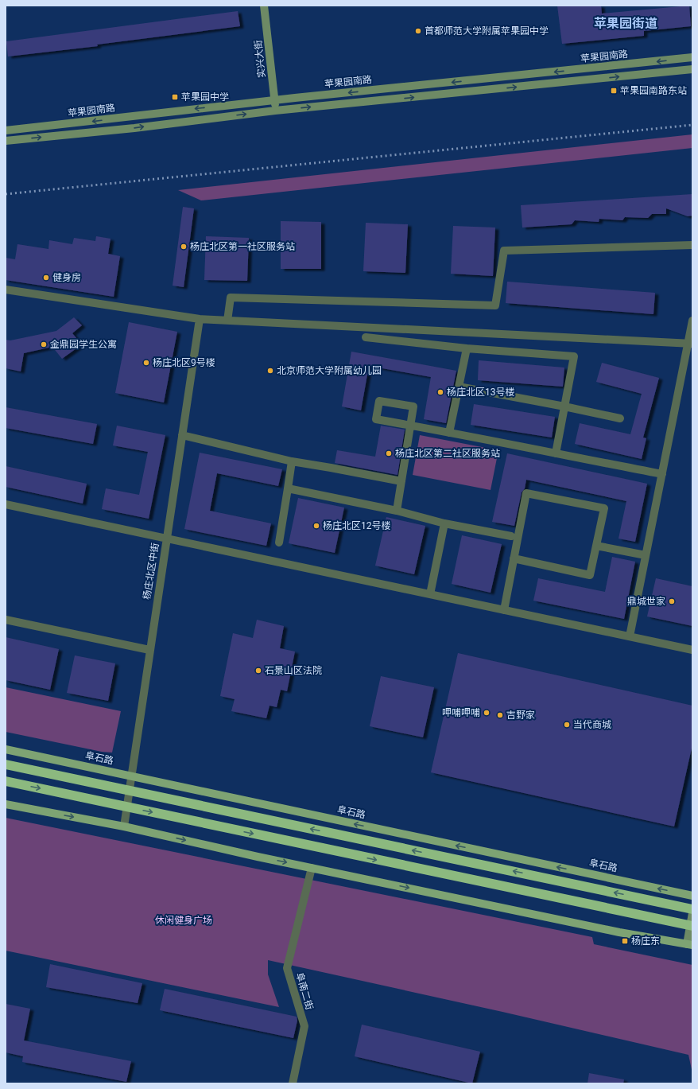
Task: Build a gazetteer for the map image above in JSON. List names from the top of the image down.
{
  "streets": {
    "main road": ["苹果园南路", "实兴大街", "阜石路"],
    "street": ["杨庄北区中街", "阜南二街"]
  },
  "crossings": [
    ["苹果园南路", "实兴大街"],
    ["杨庄北区中街", "阜石路"]
  ],
  "districts": ["苹果园街道"],
  "parks": ["休闲健身广场"],
  "places": {
    "other": [
      "首都师范大学附属苹果园中学",
      "杨庄北区第一社区服务站",
      "健身房",
      "金鼎园学生公寓",
      "杨庄北区9号楼",
      "北京师范大学附属幼儿园",
      "杨庄北区13号楼",
      "杨庄北区第二社区服务站",
      "杨庄北区12号楼",
      "鼎城世家",
      "石景山区法院",
      "呷哺呷哺",
      "吉野家",
      "当代商城"
    ],
    "transit": ["苹果园南路东站", "苹果园中学", "杨庄东"]
  }
}
